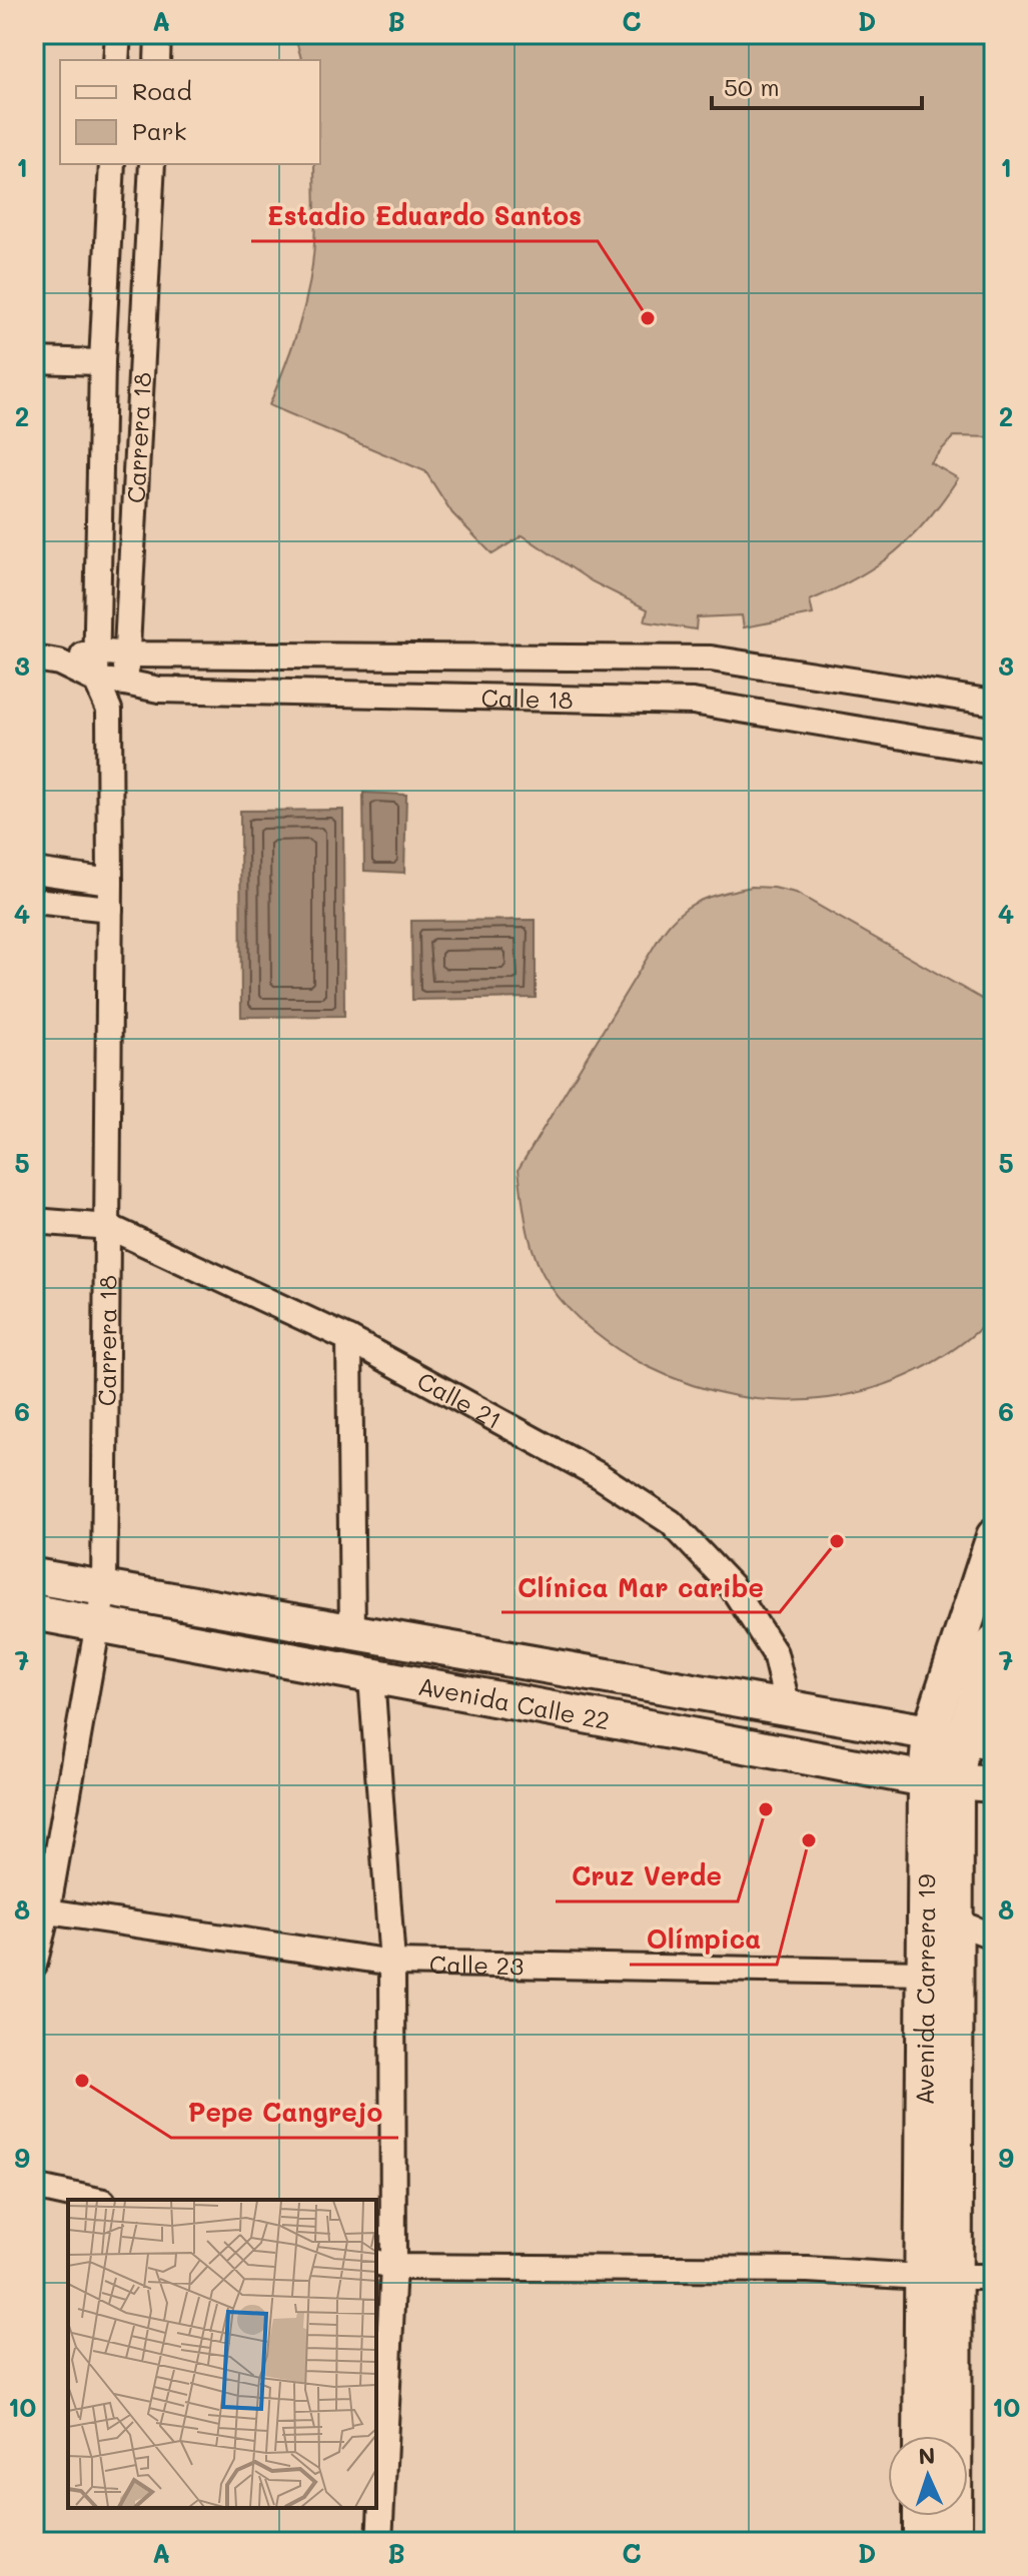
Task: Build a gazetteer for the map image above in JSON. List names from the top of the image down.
{
  "streets": {
    "main road": ["Avenida Calle 22", "Avenida Carrera 19"],
    "street": [
      "Carrera 18",
      "Calle 18",
      "Calle 21",
      "Calle 23"
    ]
  },
  "crossings": [
    ["Carrera 18", "Calle 18"],
    ["Carrera 18", "Calle 21"],
    ["Carrera 18", "Avenida Calle 22"],
    ["Carrera 18", "Calle 23"],
    ["Calle 21", "Avenida Calle 22"],
    ["Avenida Calle 22", "Avenida Carrera 19"],
    ["Calle 23", "Avenida Carrera 19"]
  ],
  "places": [
    "Estadio Eduardo Santos",
    "Clínica Mar caribe",
    "Cruz Verde",
    "Olímpica",
    "Pepe Cangrejo"
  ],
  "legend": ["Road", "Park"],
  "scale_bar": "50 m",
  "north": "top",
  "grid": {
    "columns": [
      "A",
      "B",
      "C",
      "D"
    ],
    "rows": [
      "1",
      "2",
      "3",
      "4",
      "5",
      "6",
      "7",
      "8",
      "9",
      "10"
    ]
  }
}
